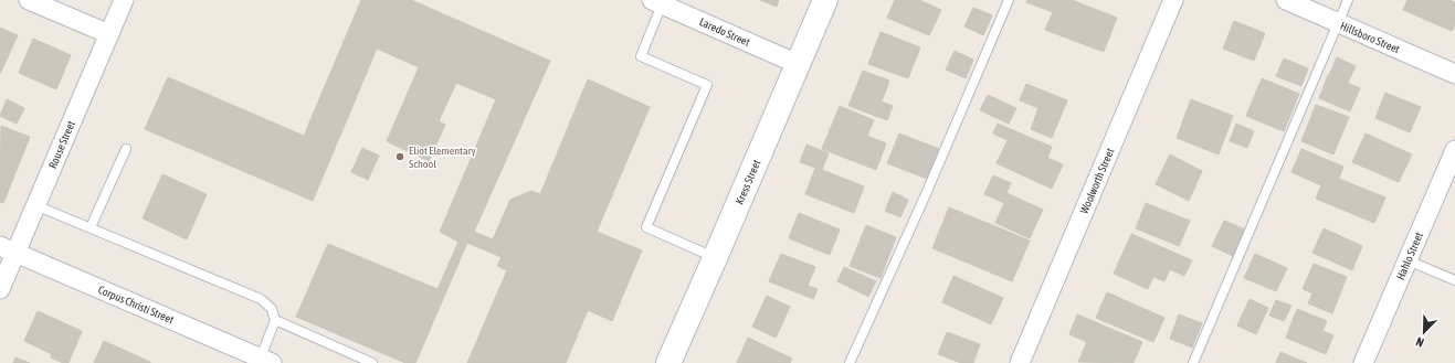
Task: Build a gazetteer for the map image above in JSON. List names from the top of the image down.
{
  "streets": {
    "street": [
      "Laredo Street",
      "Hillsboro Street",
      "Rouse Street",
      "Woolworth Street",
      "Kress Street",
      "Hahlo Street",
      "Corpus Christi Street"
    ]
  },
  "crossings": [
    ["Laredo Street", "Kress Street"],
    ["Rouse Street", "Corpus Christi Street"]
  ],
  "places": ["Eliot Elementary School"],
  "north": "bottom left"
}
